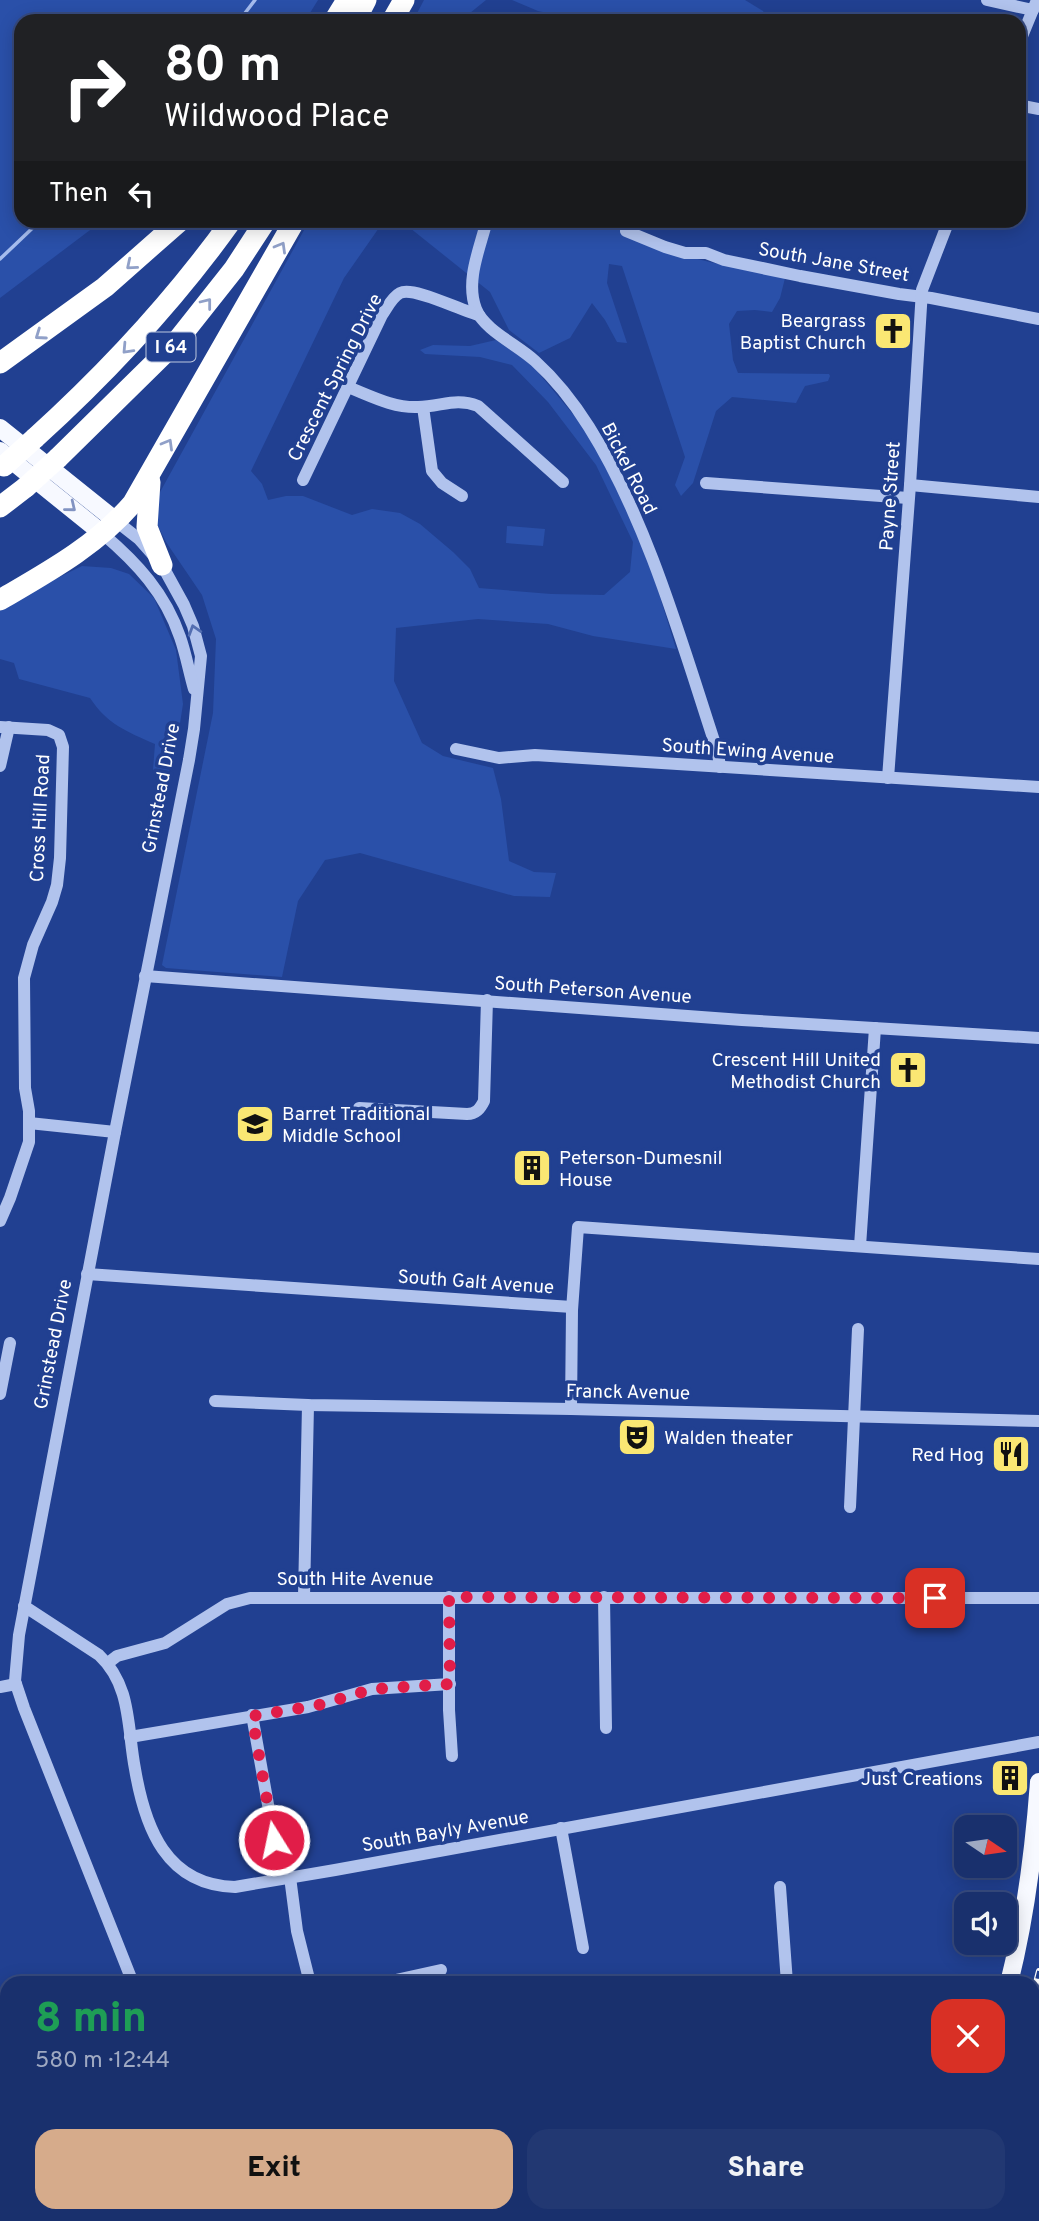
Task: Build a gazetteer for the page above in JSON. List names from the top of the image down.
{
  "streets": {
    "highway": ["I 64"],
    "main road": ["Grinstead Drive"],
    "street": [
      "South Jane Street",
      "Crescent Spring Drive",
      "Bickel Road",
      "Payne Street",
      "South Ewing Avenue",
      "Cross Hill Road",
      "South Peterson Avenue",
      "South Galt Avenue",
      "Franck Avenue",
      "South Hite Avenue",
      "South Bayly Avenue"
    ]
  },
  "crossings": [
    ["South Jane Street", "Payne Street"],
    ["I 64", "Grinstead Drive"],
    ["Crescent Spring Drive", "Bickel Road"],
    ["Bickel Road", "South Ewing Avenue"],
    ["Payne Street", "South Ewing Avenue"],
    ["Grinstead Drive", "South Peterson Avenue"],
    ["Grinstead Drive", "South Galt Avenue"],
    ["Grinstead Drive", "South Bayly Avenue"],
    ["South Hite Avenue", "South Bayly Avenue"]
  ],
  "places": {
    "church": ["Beargrass Baptist Church", "Crescent Hill United Methodist Church"],
    "school or university": ["Barret Traditional Middle School"],
    "building": ["Peterson-Dumesnil House", "Just Creations"],
    "theatre": ["Walden theater"],
    "restaurant": ["Red Hog"]
  },
  "north": "right",
  "page": {
    "turn": ["80 m", "Wildwood Place"],
    "then": "Then",
    "heading": ["8 min", "580 m · 12:44"],
    "buttons": ["Exit", "Share"]
  }
}
